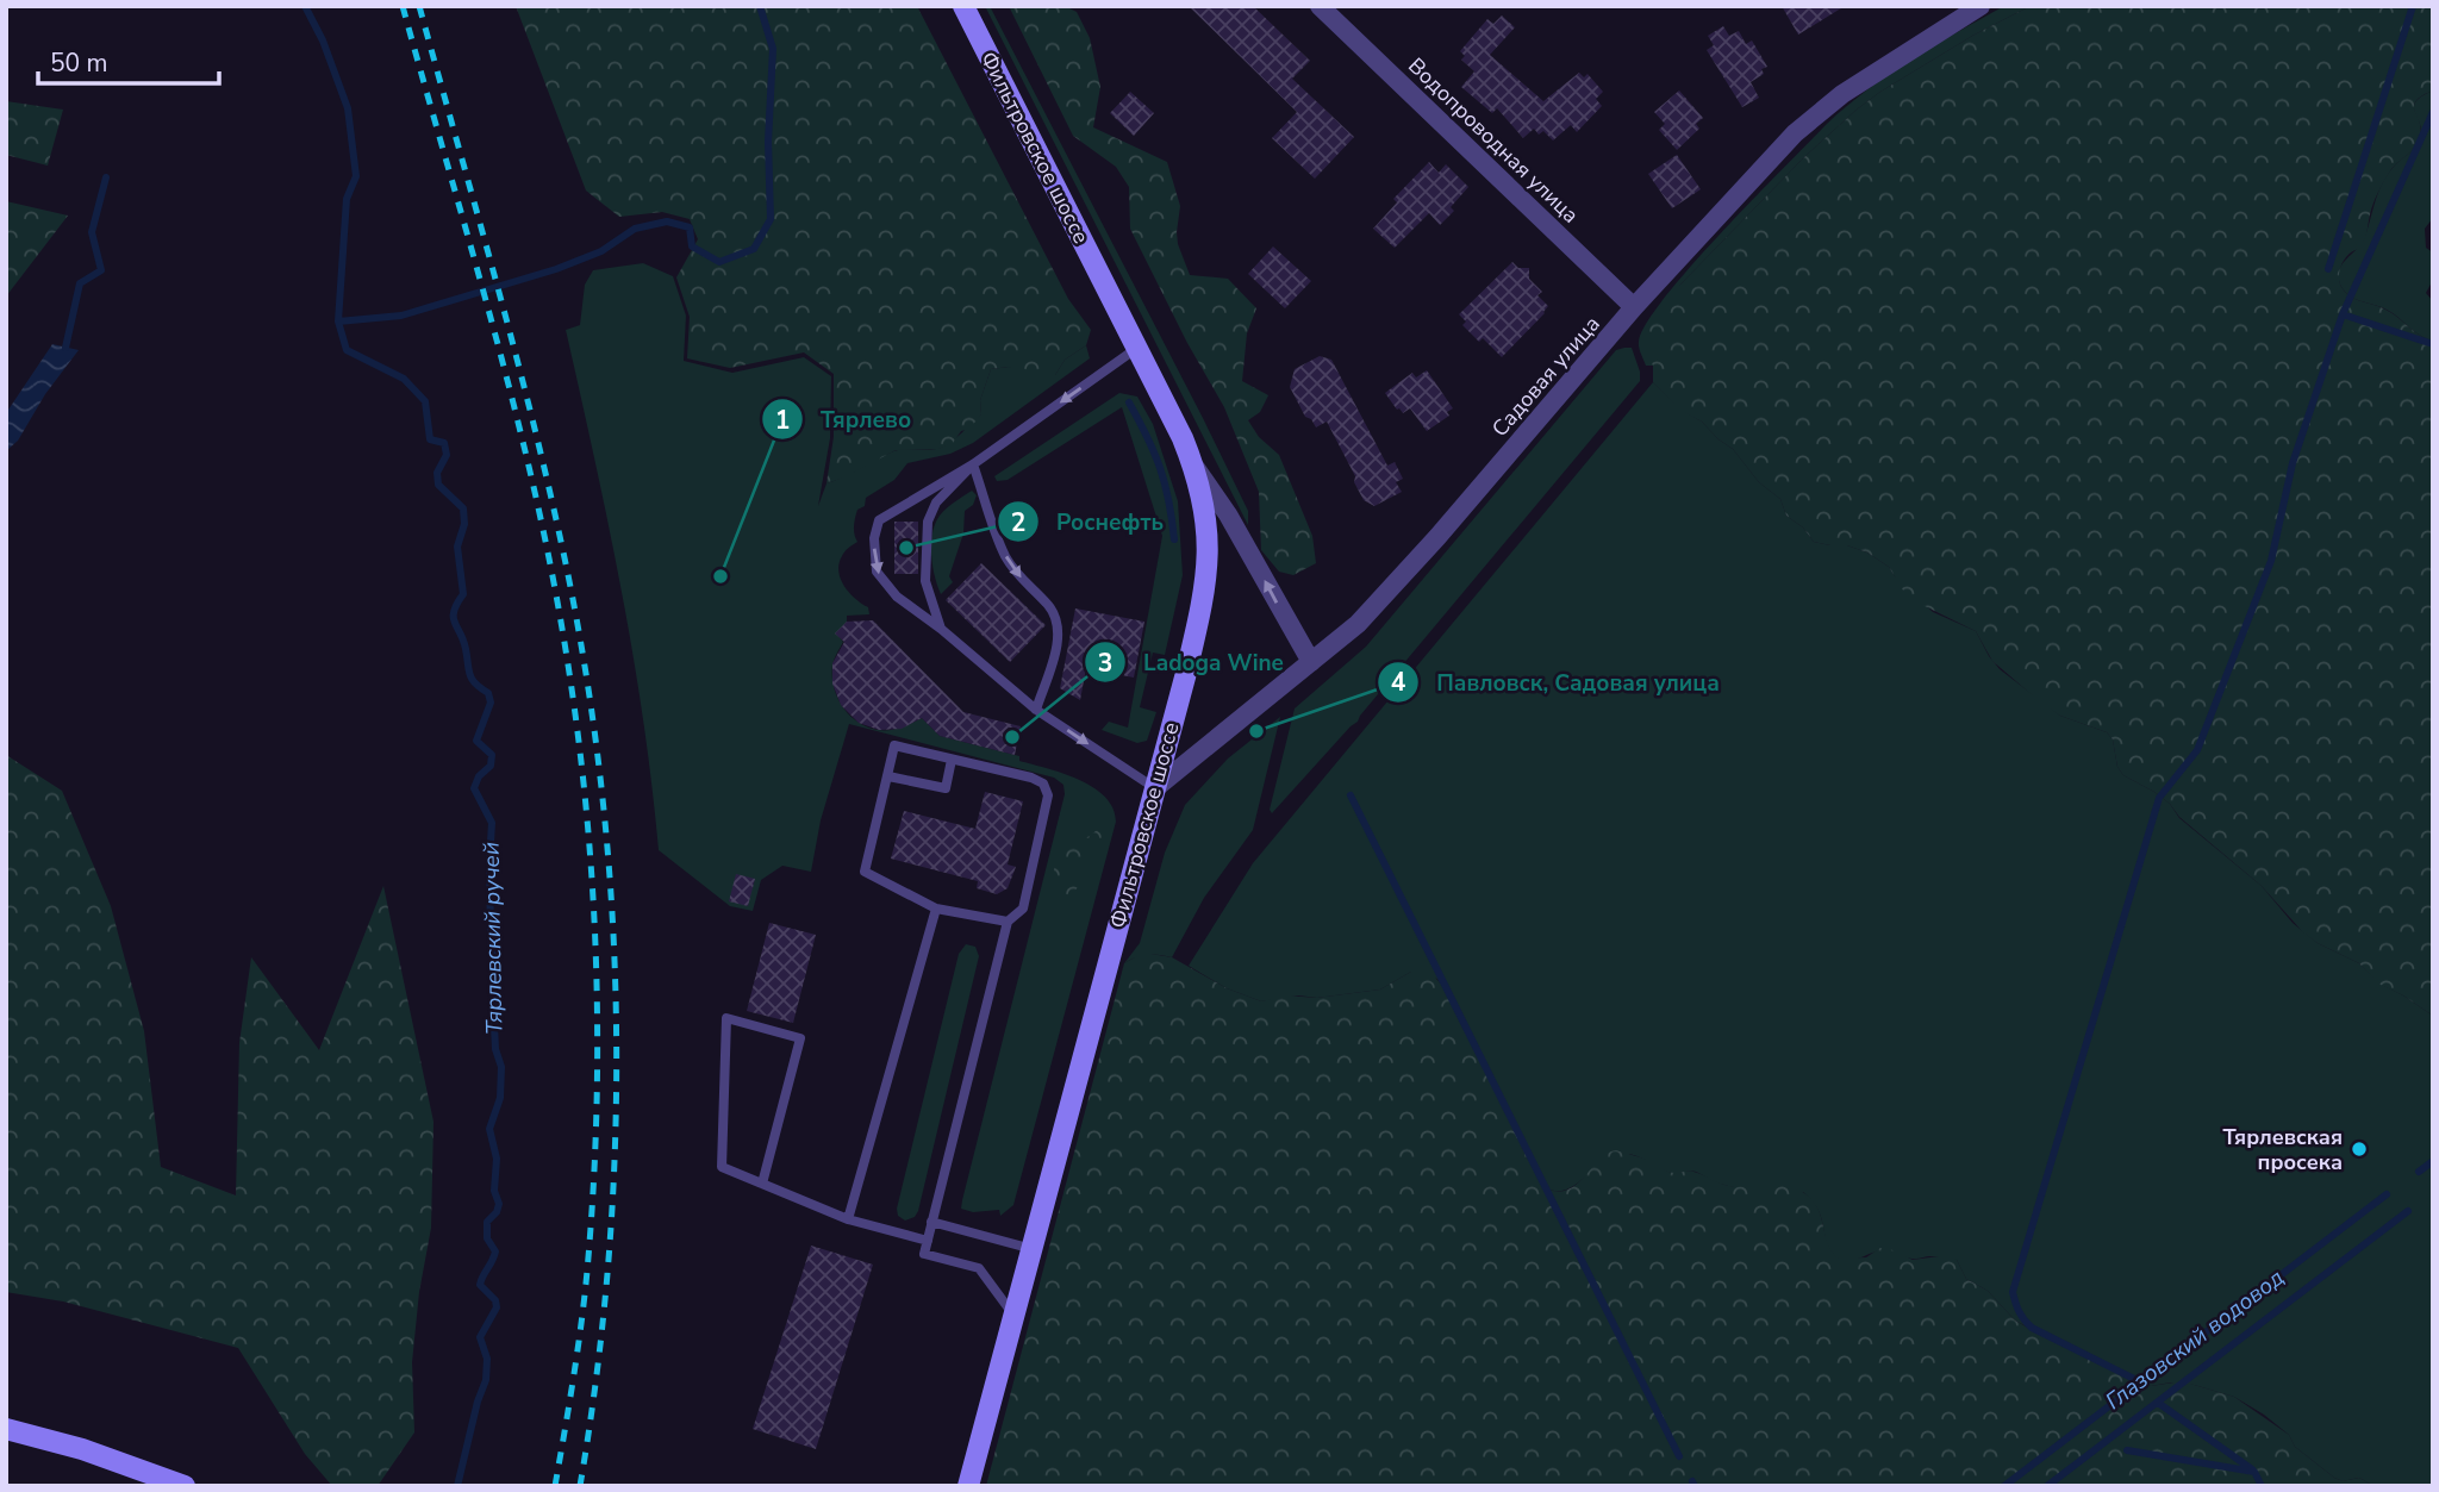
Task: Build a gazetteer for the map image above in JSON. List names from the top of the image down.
{
  "streets": {
    "main road": ["Фильтровское шоссе"],
    "street": ["Водопроводная улица", "Садовая улица"]
  },
  "crossings": [
    ["Водопроводная улица", "Садовая улица"],
    ["Фильтровское шоссе", "Садовая улица"]
  ],
  "water": ["Тярлевский ручей", "Глазовский водовод"],
  "places": [
    "Роснефть",
    "Тярлево",
    "Павловск, Садовая улица",
    "Ladoga Wine",
    "Тярлевская просека"
  ],
  "scale_bar": "50 m"
}
